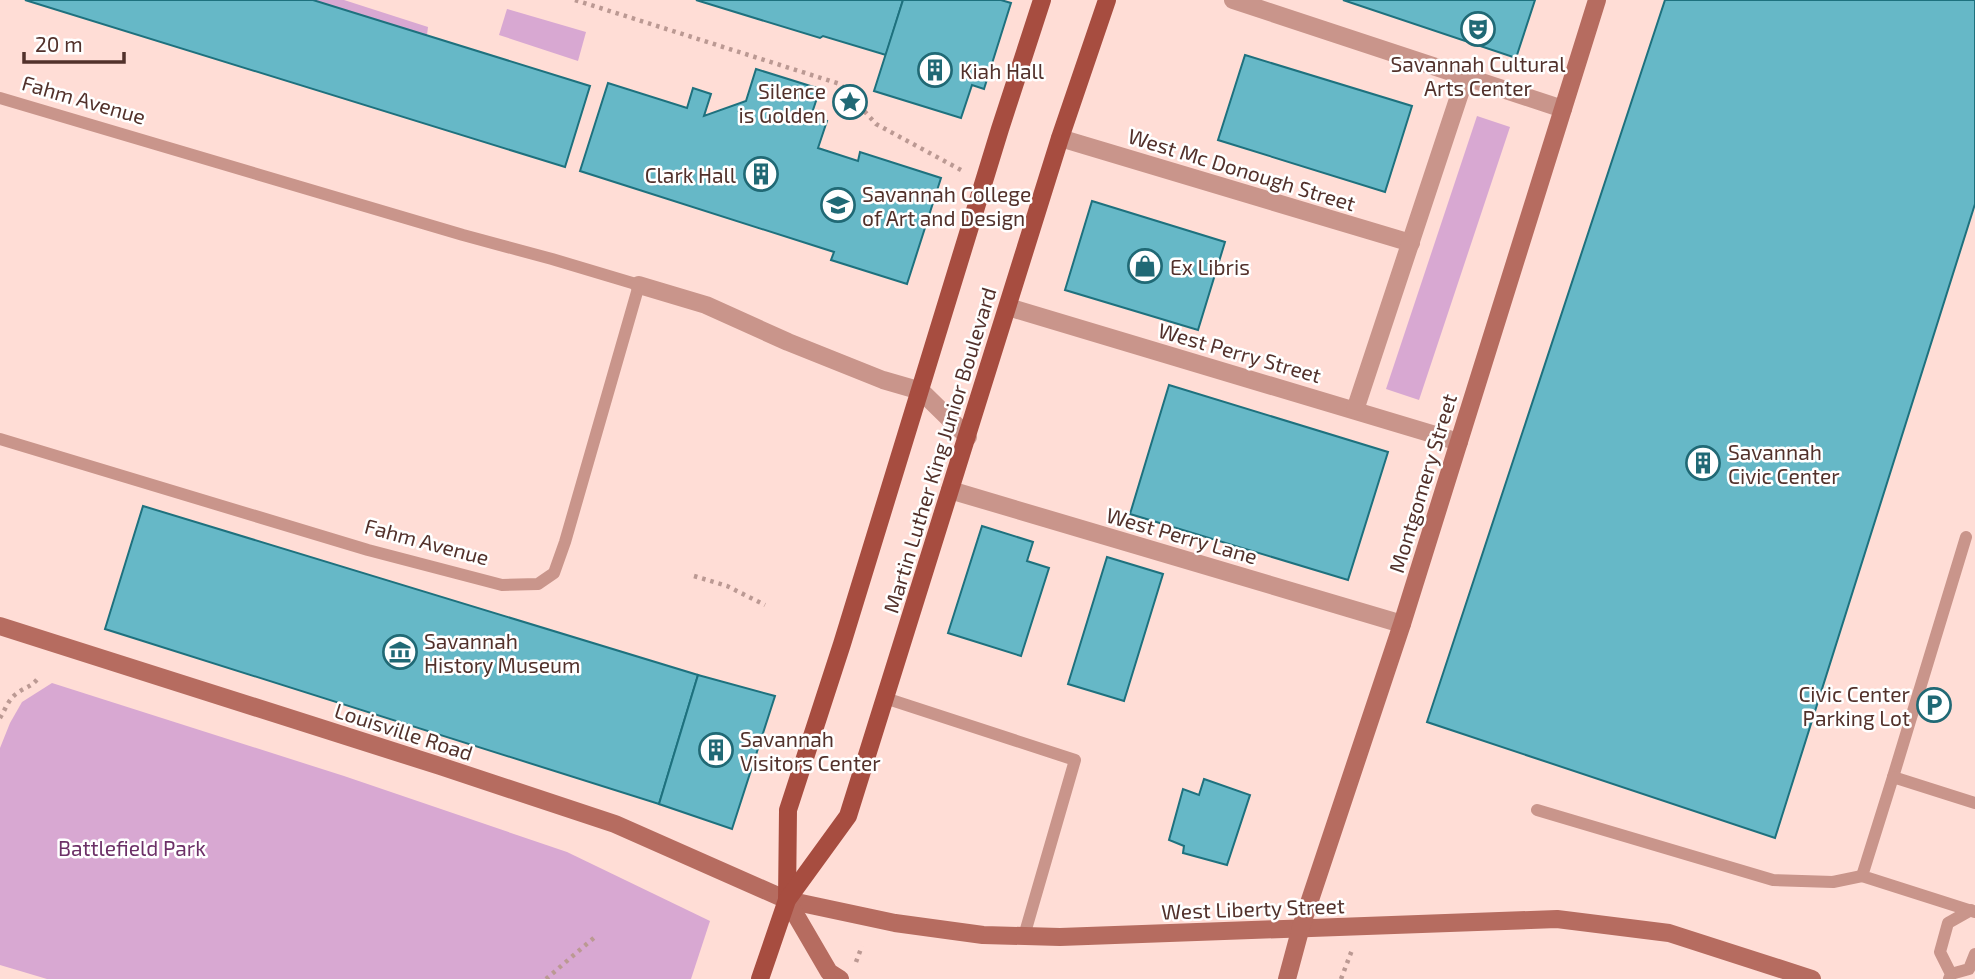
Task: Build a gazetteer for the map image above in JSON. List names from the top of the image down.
{
  "streets": {
    "main road": [
      "Martin Luther King Junior Boulevard",
      "Montgomery Street",
      "Louisville Road",
      "West Liberty Street"
    ],
    "street": [
      "Fahm Avenue",
      "West Mc Donough Street",
      "West Perry Street",
      "West Perry Lane"
    ]
  },
  "crossings": [
    ["Fahm Avenue", "Martin Luther King Junior Boulevard"],
    ["West Mc Donough Street", "Martin Luther King Junior Boulevard"],
    ["West Perry Street", "Martin Luther King Junior Boulevard"],
    ["West Perry Street", "Montgomery Street"],
    ["Martin Luther King Junior Boulevard", "West Perry Lane"],
    ["Martin Luther King Junior Boulevard", "Louisville Road"],
    ["Martin Luther King Junior Boulevard", "West Liberty Street"],
    ["Montgomery Street", "West Perry Lane"],
    ["Montgomery Street", "West Liberty Street"],
    ["Louisville Road", "West Liberty Street"]
  ],
  "parks": ["Battlefield Park"],
  "places": {
    "theatre": ["Savannah Cultural Arts Center"],
    "building": [
      "Kiah Hall",
      "Clark Hall",
      "Savannah Civic Center",
      "Savannah Visitors Center"
    ],
    "place": ["Silence is Golden"],
    "school or university": ["Savannah College of Art and Design"],
    "shop": ["Ex Libris"],
    "museum": ["Savannah History Museum"],
    "parking": ["Civic Center Parking Lot"]
  },
  "scale_bar": "20 m"
}
